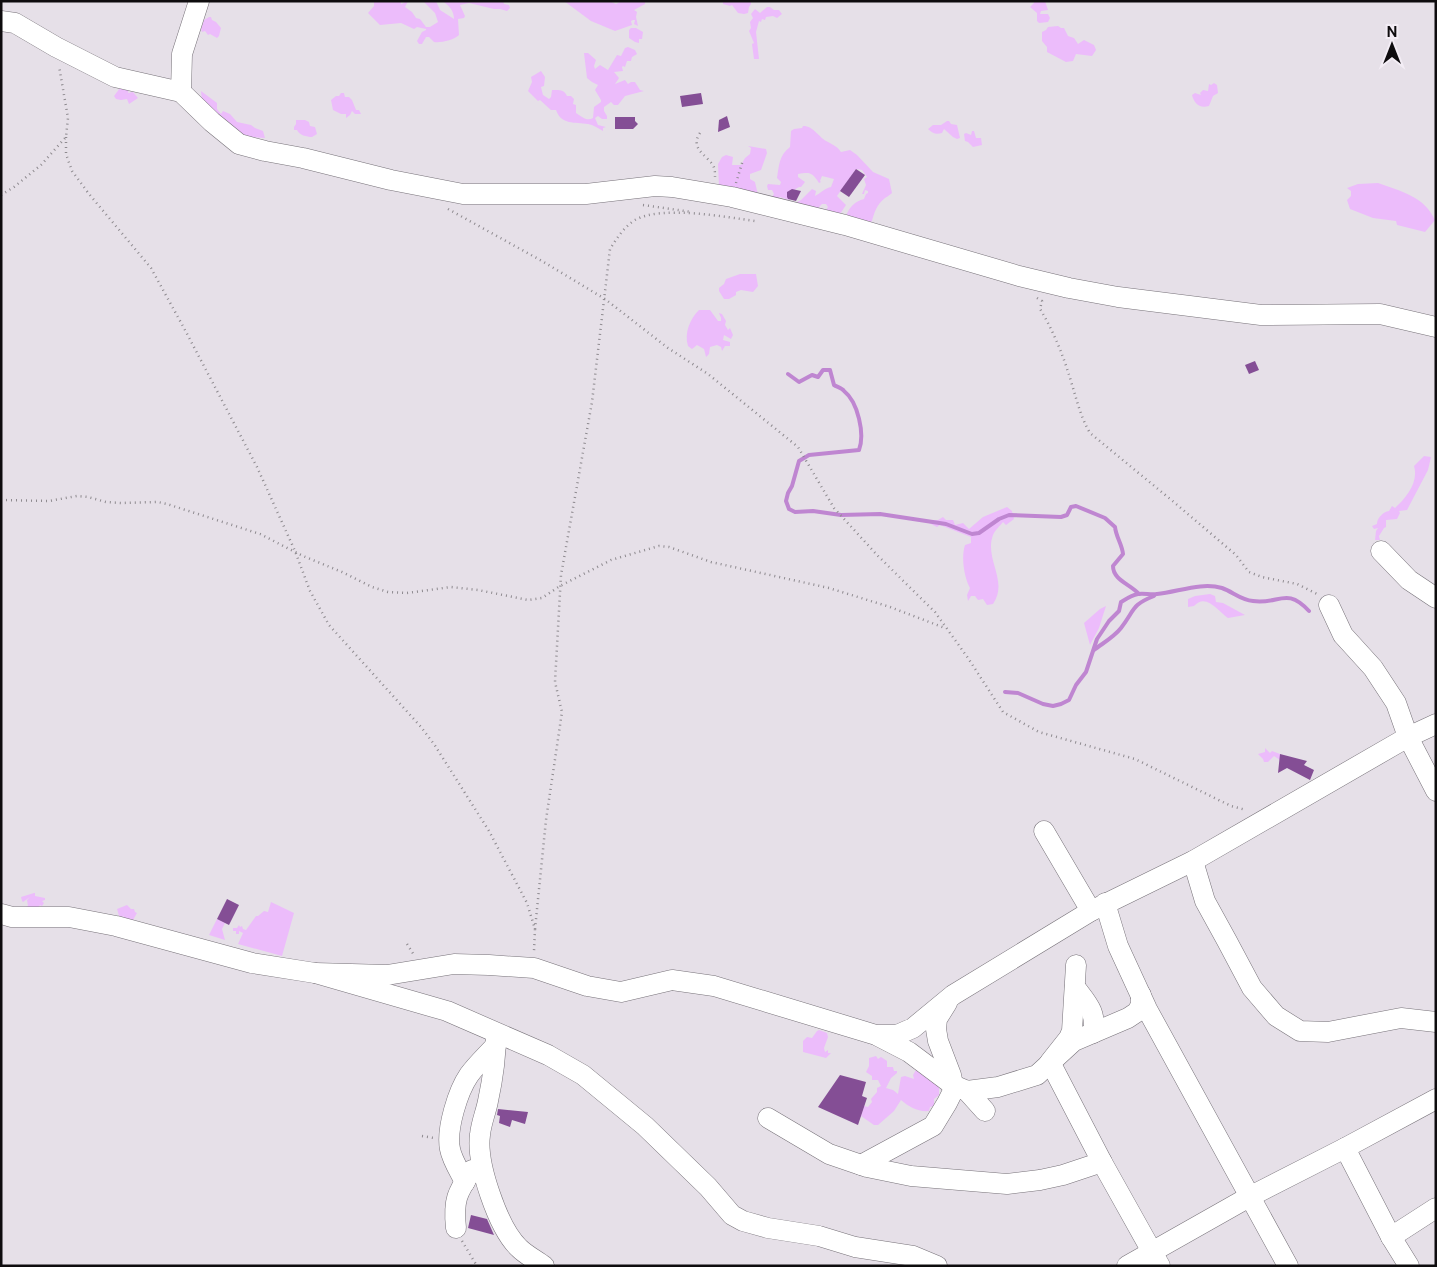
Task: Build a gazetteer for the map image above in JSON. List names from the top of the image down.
{
  "north": "top"
}
